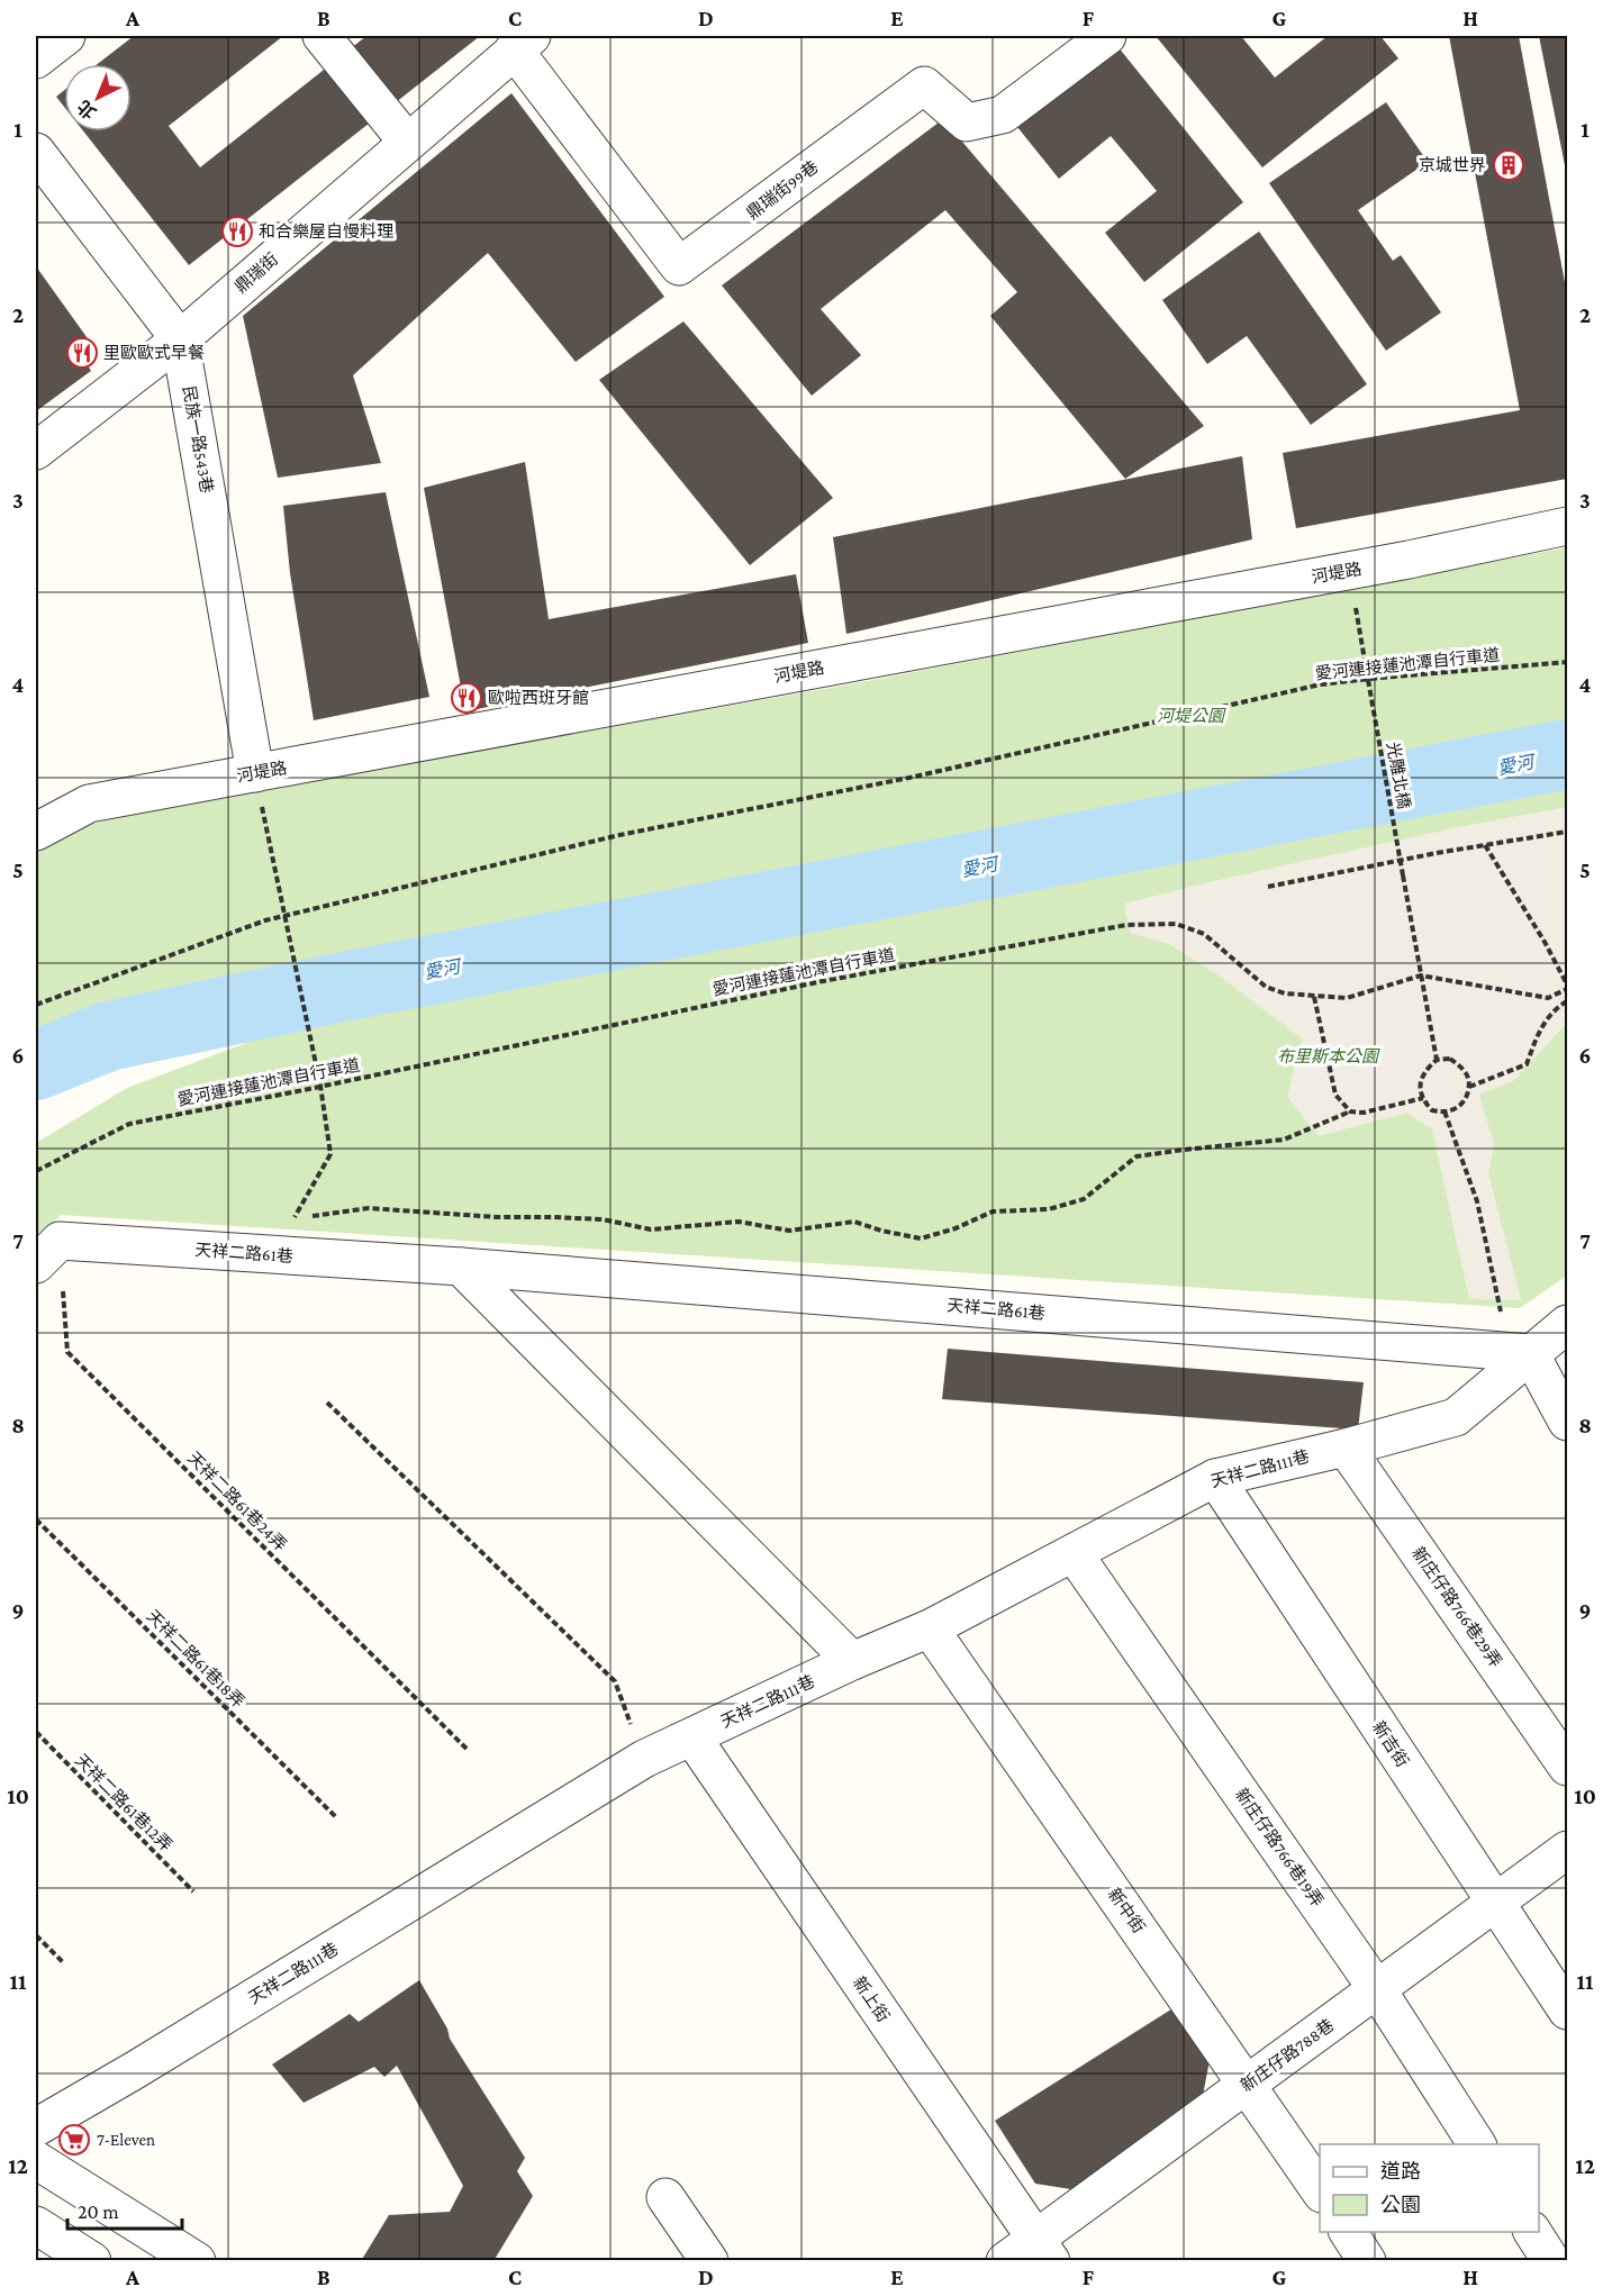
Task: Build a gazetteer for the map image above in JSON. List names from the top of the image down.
{
  "streets": {
    "street": [
      "鼎瑞街99巷",
      "鼎瑞街",
      "民族一路543巷",
      "河堤路",
      "天祥二路61巷",
      "天祥二路111巷",
      "新庄仔路766巷29弄",
      "新吉街",
      "新庄仔路766巷19弄",
      "新中街",
      "新上街",
      "新庄仔路788巷"
    ],
    "path": [
      "愛河連接蓮池潭自行車道",
      "光雕北橋",
      "天祥二路61巷24弄",
      "天祥二路61巷18弄",
      "天祥二路61巷12弄"
    ]
  },
  "crossings": [
    ["鼎瑞街99巷", "鼎瑞街"],
    ["鼎瑞街", "民族一路543巷"],
    ["民族一路543巷", "河堤路"],
    ["河堤路", "光雕北橋"],
    ["愛河連接蓮池潭自行車道", "光雕北橋"],
    ["天祥二路61巷", "天祥二路111巷"],
    ["天祥二路61巷", "天祥二路61巷24弄"],
    ["天祥二路111巷", "新庄仔路766巷29弄"],
    ["天祥二路111巷", "新吉街"],
    ["天祥二路111巷", "新庄仔路766巷19弄"],
    ["天祥二路111巷", "新中街"],
    ["天祥二路111巷", "新上街"],
    ["新吉街", "新庄仔路788巷"],
    ["新庄仔路766巷19弄", "新庄仔路788巷"],
    ["新中街", "新庄仔路788巷"],
    ["新上街", "新庄仔路788巷"]
  ],
  "water": ["愛河"],
  "parks": ["河堤公園", "布里斯本公園"],
  "places": {
    "building": ["京城世界"],
    "restaurant": ["和合樂屋自慢料理", "里歐歐式早餐", "歐啦西班牙館"],
    "supermarket": ["7-Eleven"]
  },
  "legend": ["道路", "公園"],
  "scale_bar": "20 m",
  "north": "bottom left",
  "grid": {
    "columns": [
      "A",
      "B",
      "C",
      "D",
      "E",
      "F",
      "G",
      "H"
    ],
    "rows": [
      "1",
      "2",
      "3",
      "4",
      "5",
      "6",
      "7",
      "8",
      "9",
      "10",
      "11",
      "12"
    ]
  }
}
